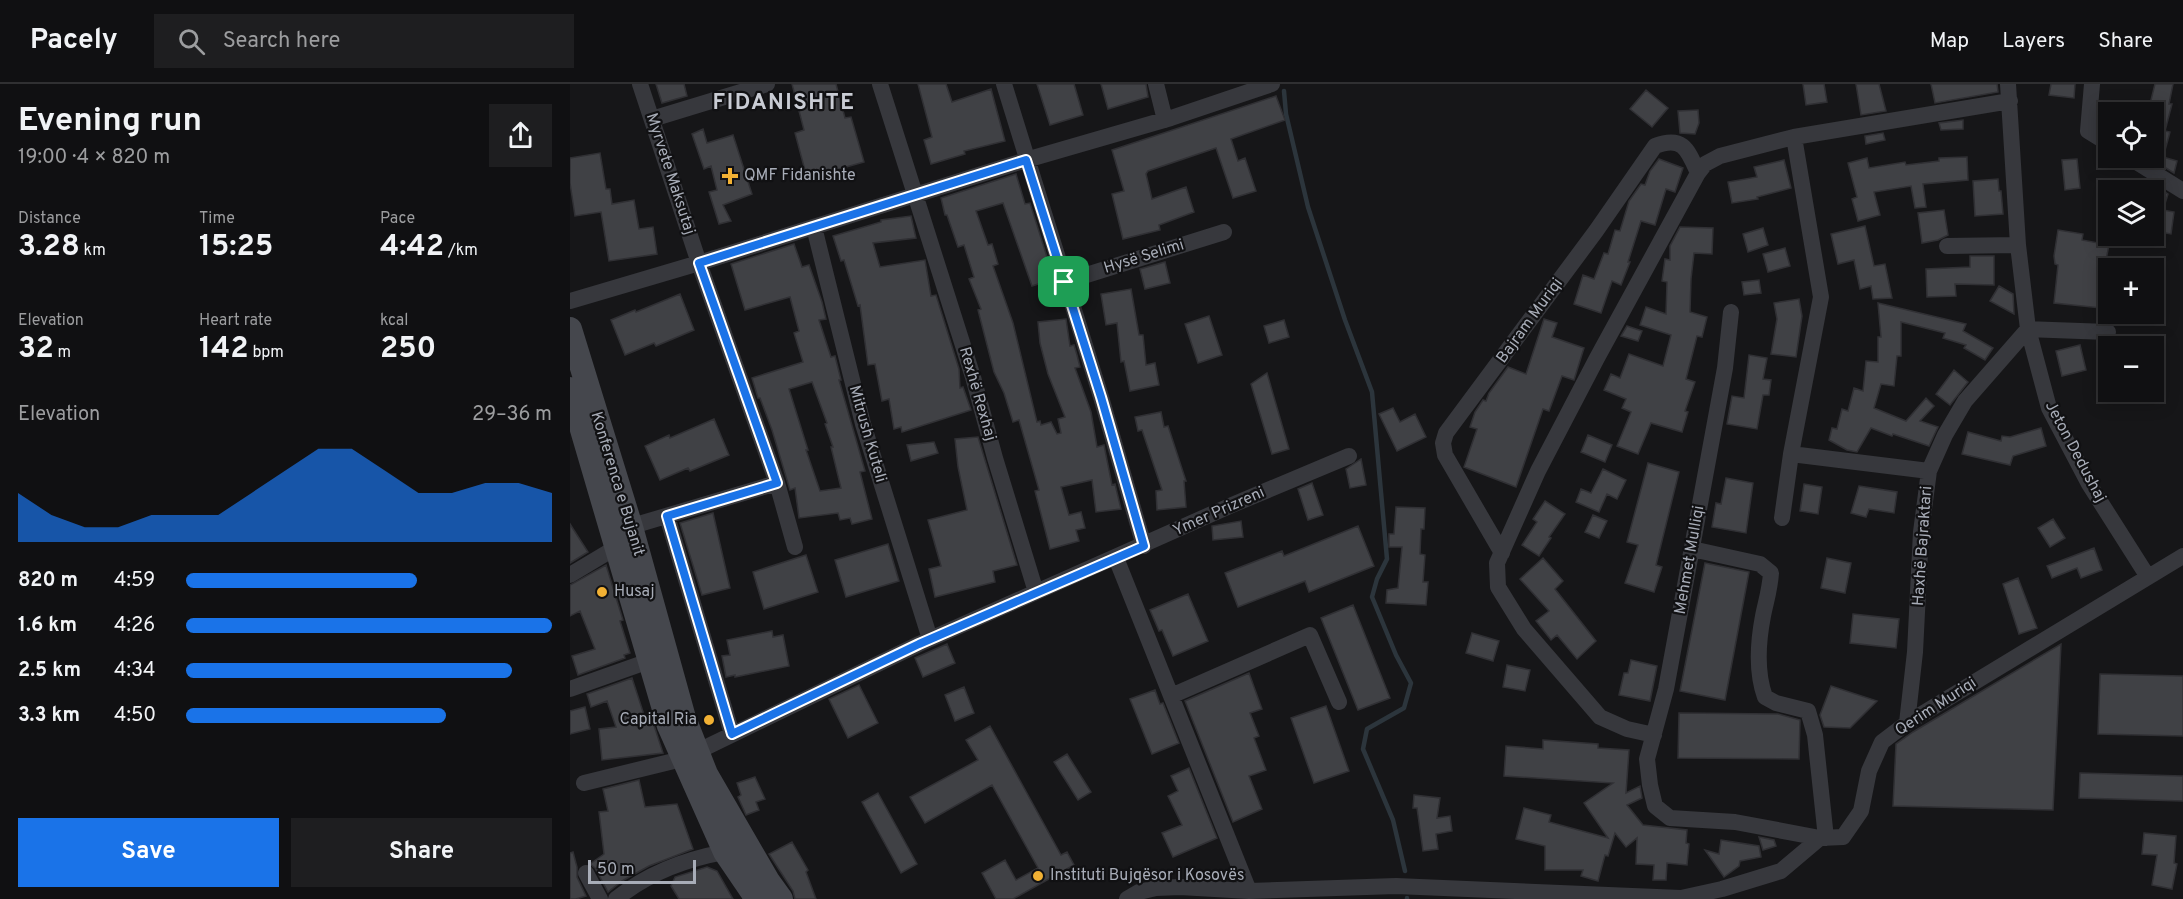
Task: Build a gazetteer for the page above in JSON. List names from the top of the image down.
{
  "streets": {
    "main road": ["Konferenca e Bujanit"],
    "street": [
      "Myrvete Maksutaj",
      "Hysë Selimi",
      "Bajram Muriqi",
      "Rexhë Rexhaj",
      "Mitrush Kuteli",
      "Jeton Dedushaj",
      "Ymer Prizreni",
      "Haxhë Bajraktari",
      "Mehmet Mulliqi",
      "Qerim Muriqi"
    ]
  },
  "crossings": [
    ["Rexhë Rexhaj", "Ymer Prizreni"],
    ["Mitrush Kuteli", "Ymer Prizreni"],
    ["Jeton Dedushaj", "Haxhë Bajraktari"],
    ["Jeton Dedushaj", "Qerim Muriqi"],
    ["Konferenca e Bujanit", "Ymer Prizreni"],
    ["Haxhë Bajraktari", "Qerim Muriqi"],
    ["Mehmet Mulliqi", "Qerim Muriqi"]
  ],
  "districts": ["FIDANISHTE"],
  "places": {
    "health": ["QMF Fidanishte"],
    "other": ["Husaj", "Capital Ria", "Instituti Bujqësor i Kosovës"]
  },
  "scale_bar": "50 m",
  "page": {
    "header": "Pacely",
    "search": "Search here",
    "nav": ["Map", "Layers", "Share"],
    "heading": ["Evening run", "19:00 · 4 × 820 m"],
    "map_buttons": ["+", "−"],
    "stats": [
      ["Distance", "3.28 km"],
      ["Time", "15:25"],
      ["Pace", "4:42 /km"],
      ["Elevation", "32 m"],
      ["Heart rate", "142 bpm"],
      ["kcal", "250"]
    ],
    "chart": ["Elevation", "29–36 m"],
    "list": [
      {
        "name": "820 m",
        "note": "4:59"
      },
      {
        "name": "1.6 km",
        "note": "4:26"
      },
      {
        "name": "2.5 km",
        "note": "4:34"
      },
      {
        "name": "3.3 km",
        "note": "4:50"
      }
    ],
    "buttons": ["Save", "Share"],
    "scale": "50 m"
  }
}
